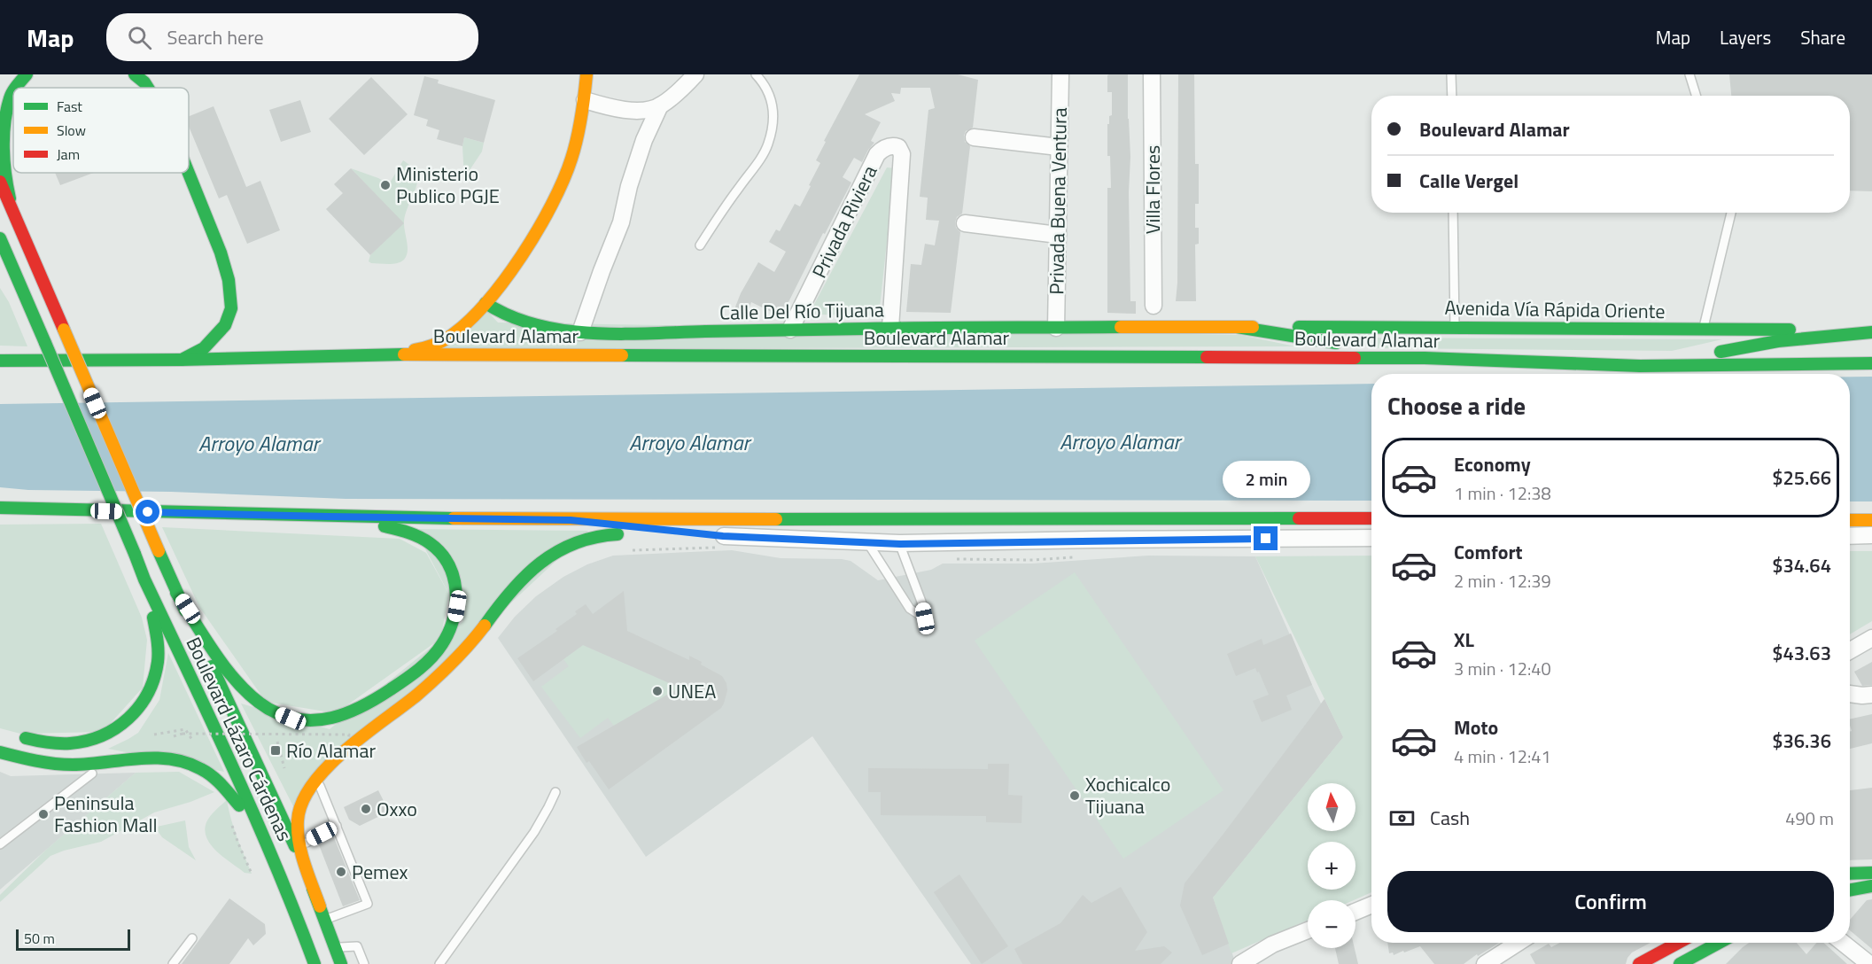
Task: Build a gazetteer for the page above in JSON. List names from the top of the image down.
{
  "streets": {
    "main road": [
      "Avenida Vía Rápida Oriente",
      "Calle Del Río Tijuana",
      "Boulevard Alamar",
      "Boulevard Lázaro Cárdenas"
    ],
    "street": ["Villa Flores", "Privada Buena Ventura", "Privada Riviera"]
  },
  "crossings": [
    ["Villa Flores", "Calle Del Río Tijuana"],
    ["Privada Buena Ventura", "Calle Del Río Tijuana"],
    ["Privada Riviera", "Calle Del Río Tijuana"],
    ["Avenida Vía Rápida Oriente", "Calle Del Río Tijuana"]
  ],
  "water": ["Arroyo Alamar"],
  "places": {
    "other": [
      "Ministerio Publico PGJE",
      "UNEA",
      "Xochicalco Tijuana",
      "Oxxo",
      "Peninsula Fashion Mall",
      "Pemex"
    ],
    "transit": ["Río Alamar"]
  },
  "legend": ["Fast", "Slow", "Jam"],
  "scale_bar": "50 m",
  "north": "top",
  "page": {
    "header": "Map",
    "search": "Search here",
    "nav": ["Map", "Layers", "Share"],
    "banner": ["Boulevard Alamar", "Calle Vergel"],
    "heading": "Choose a ride",
    "list": [
      {
        "name": "Economy",
        "note": "1 min · 12:38",
        "value": "$25.66"
      },
      {
        "name": "Comfort",
        "note": "2 min · 12:39",
        "value": "$34.64"
      },
      {
        "name": "XL",
        "note": "3 min · 12:40",
        "value": "$43.63"
      },
      {
        "name": "Moto",
        "note": "4 min · 12:41",
        "value": "$36.36"
      }
    ],
    "bubble": "2 min",
    "map_buttons": ["+", "−"],
    "pay": ["Cash", "490 m"],
    "buttons": "Confirm",
    "scale": "50 m"
  }
}
